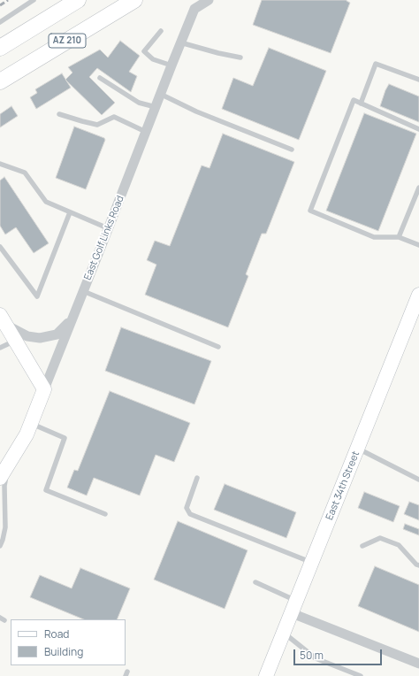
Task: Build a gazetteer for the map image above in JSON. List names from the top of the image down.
{
  "streets": {
    "main road": ["AZ 210"],
    "street": ["East Golf Links Road", "East 34th Street"]
  },
  "legend": ["Road", "Building"],
  "scale_bar": "50 m"
}
